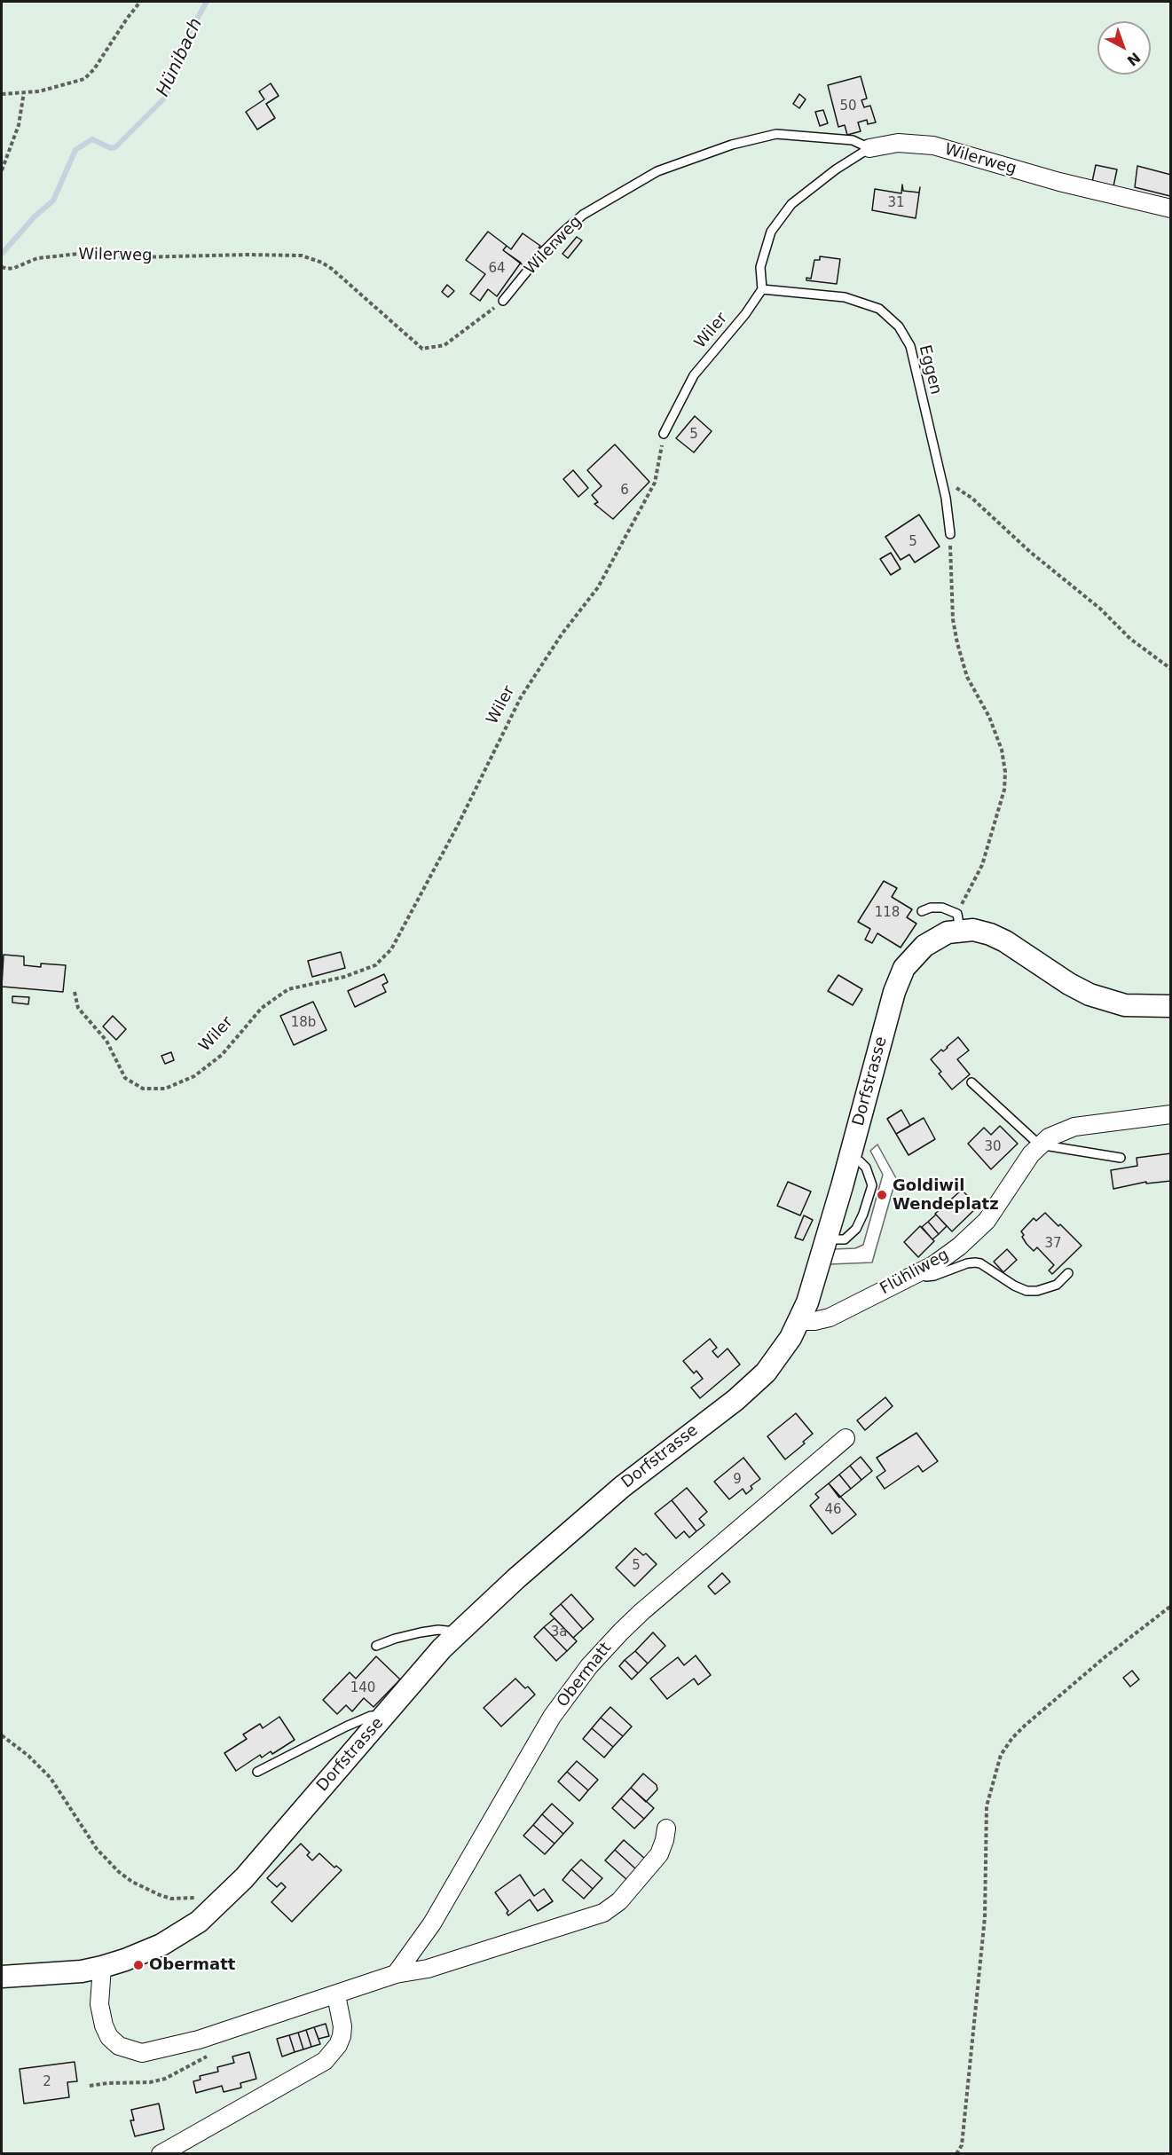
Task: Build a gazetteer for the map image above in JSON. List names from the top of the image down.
{
  "streets": {
    "street": [
      "Wilerweg",
      "Dorfstrasse",
      "Flühliweg",
      "Obermatt"
    ],
    "lane": ["Wiler", "Eggen"]
  },
  "crossings": [
    ["Wiler", "Eggen"],
    ["Dorfstrasse", "Flühliweg"]
  ],
  "water": ["Hünibach"],
  "places": ["Goldiwil Wendeplatz", "Obermatt"],
  "house_numbers": [
    "50",
    "31",
    "64",
    "5",
    "6",
    "5",
    "118",
    "18b",
    "30",
    "37",
    "9",
    "46",
    "5",
    "3a",
    "140",
    "2"
  ],
  "north": "bottom right"
}
